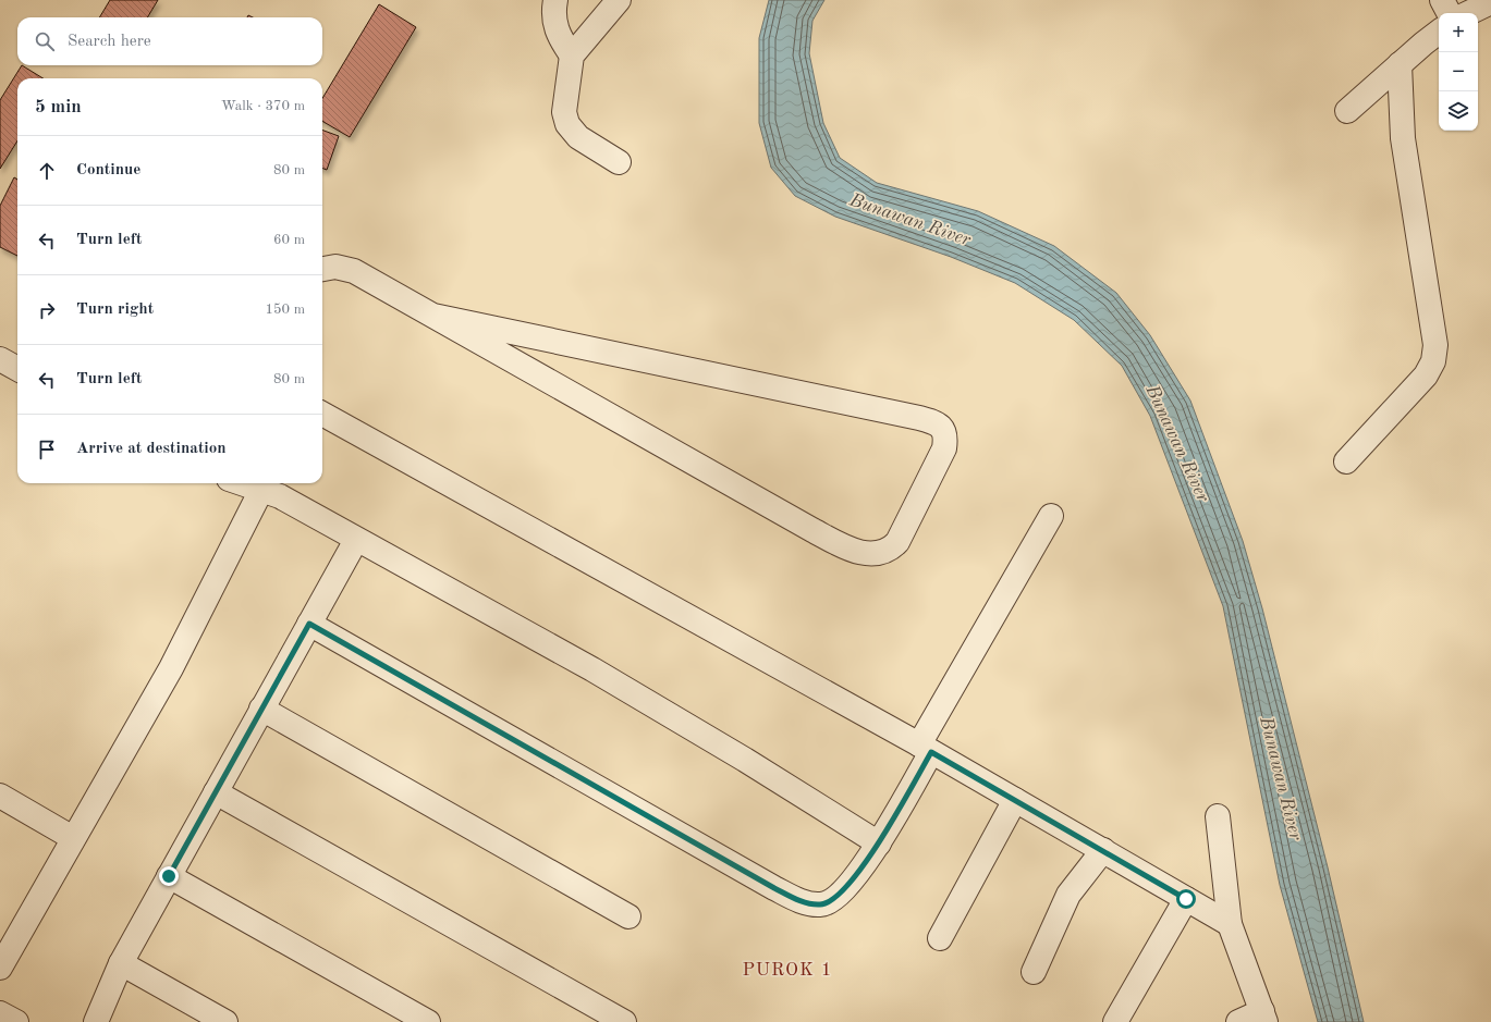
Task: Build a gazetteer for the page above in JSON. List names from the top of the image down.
{
  "districts": ["PUROK 1"],
  "water": ["Bunawan River"],
  "page": {
    "map_buttons": ["+", "−"],
    "search": "Search here",
    "heading": ["5 min", "Walk · 370 m"],
    "list": [
      ["Continue", "80 m"],
      ["Turn left", "60 m"],
      ["Turn right", "150 m"],
      ["Turn left", "80 m"],
      "Arrive at destination"
    ]
  }
}
